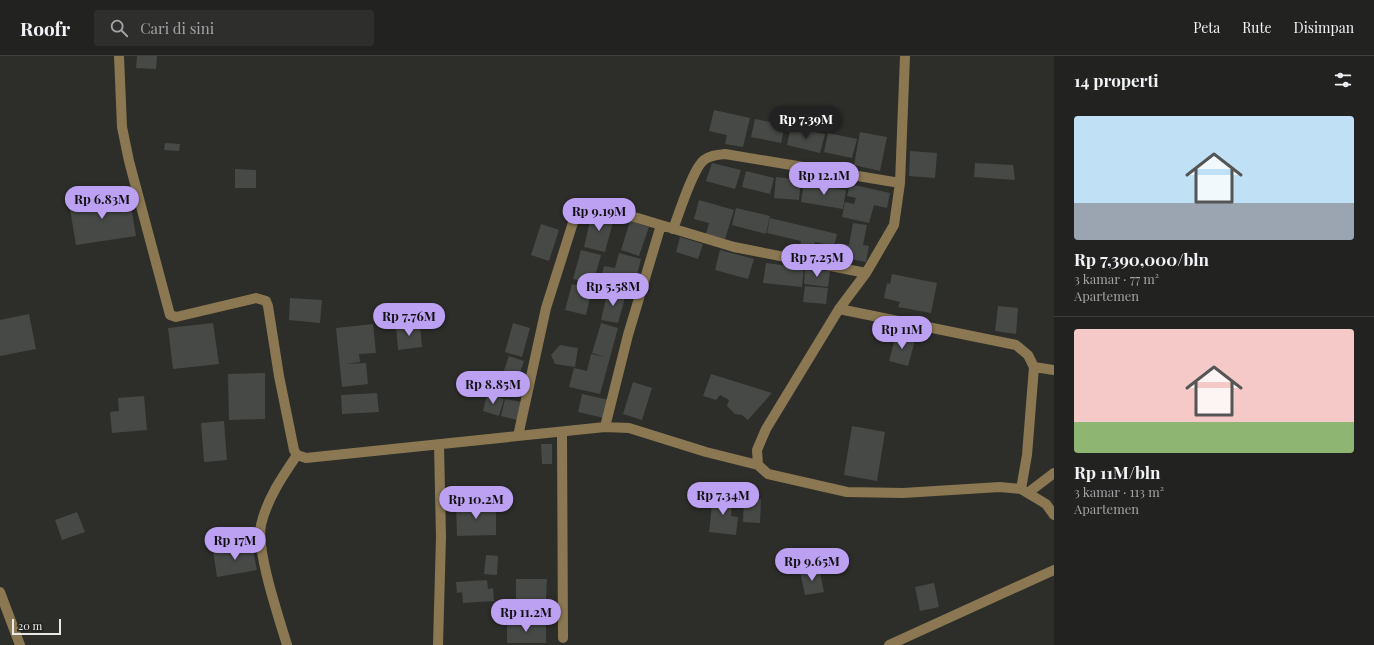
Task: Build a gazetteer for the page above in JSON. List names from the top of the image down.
{
  "scale_bar": "20 m",
  "page": {
    "header": "Roofr",
    "search": "Cari di sini",
    "nav": ["Peta", "Rute", "Disimpan"],
    "heading": "14 properti",
    "list": [
      {
        "name": "Rp 7,390,000/bln",
        "note": "3 kamar · 77 m² · Apartemen"
      },
      {
        "name": "Rp 11M/bln",
        "note": "3 kamar · 113 m² · Apartemen"
      }
    ],
    "price": [
      "Rp 7.39M",
      "Rp 12.1M",
      "Rp 6.83M",
      "Rp 9.19M",
      "Rp 7.25M",
      "Rp 5.58M",
      "Rp 7.76M",
      "Rp 11M",
      "Rp 8.85M",
      "Rp 7.34M",
      "Rp 10.2M",
      "Rp 17M",
      "Rp 9.65M",
      "Rp 11.2M"
    ],
    "scale": "20 m"
  }
}
